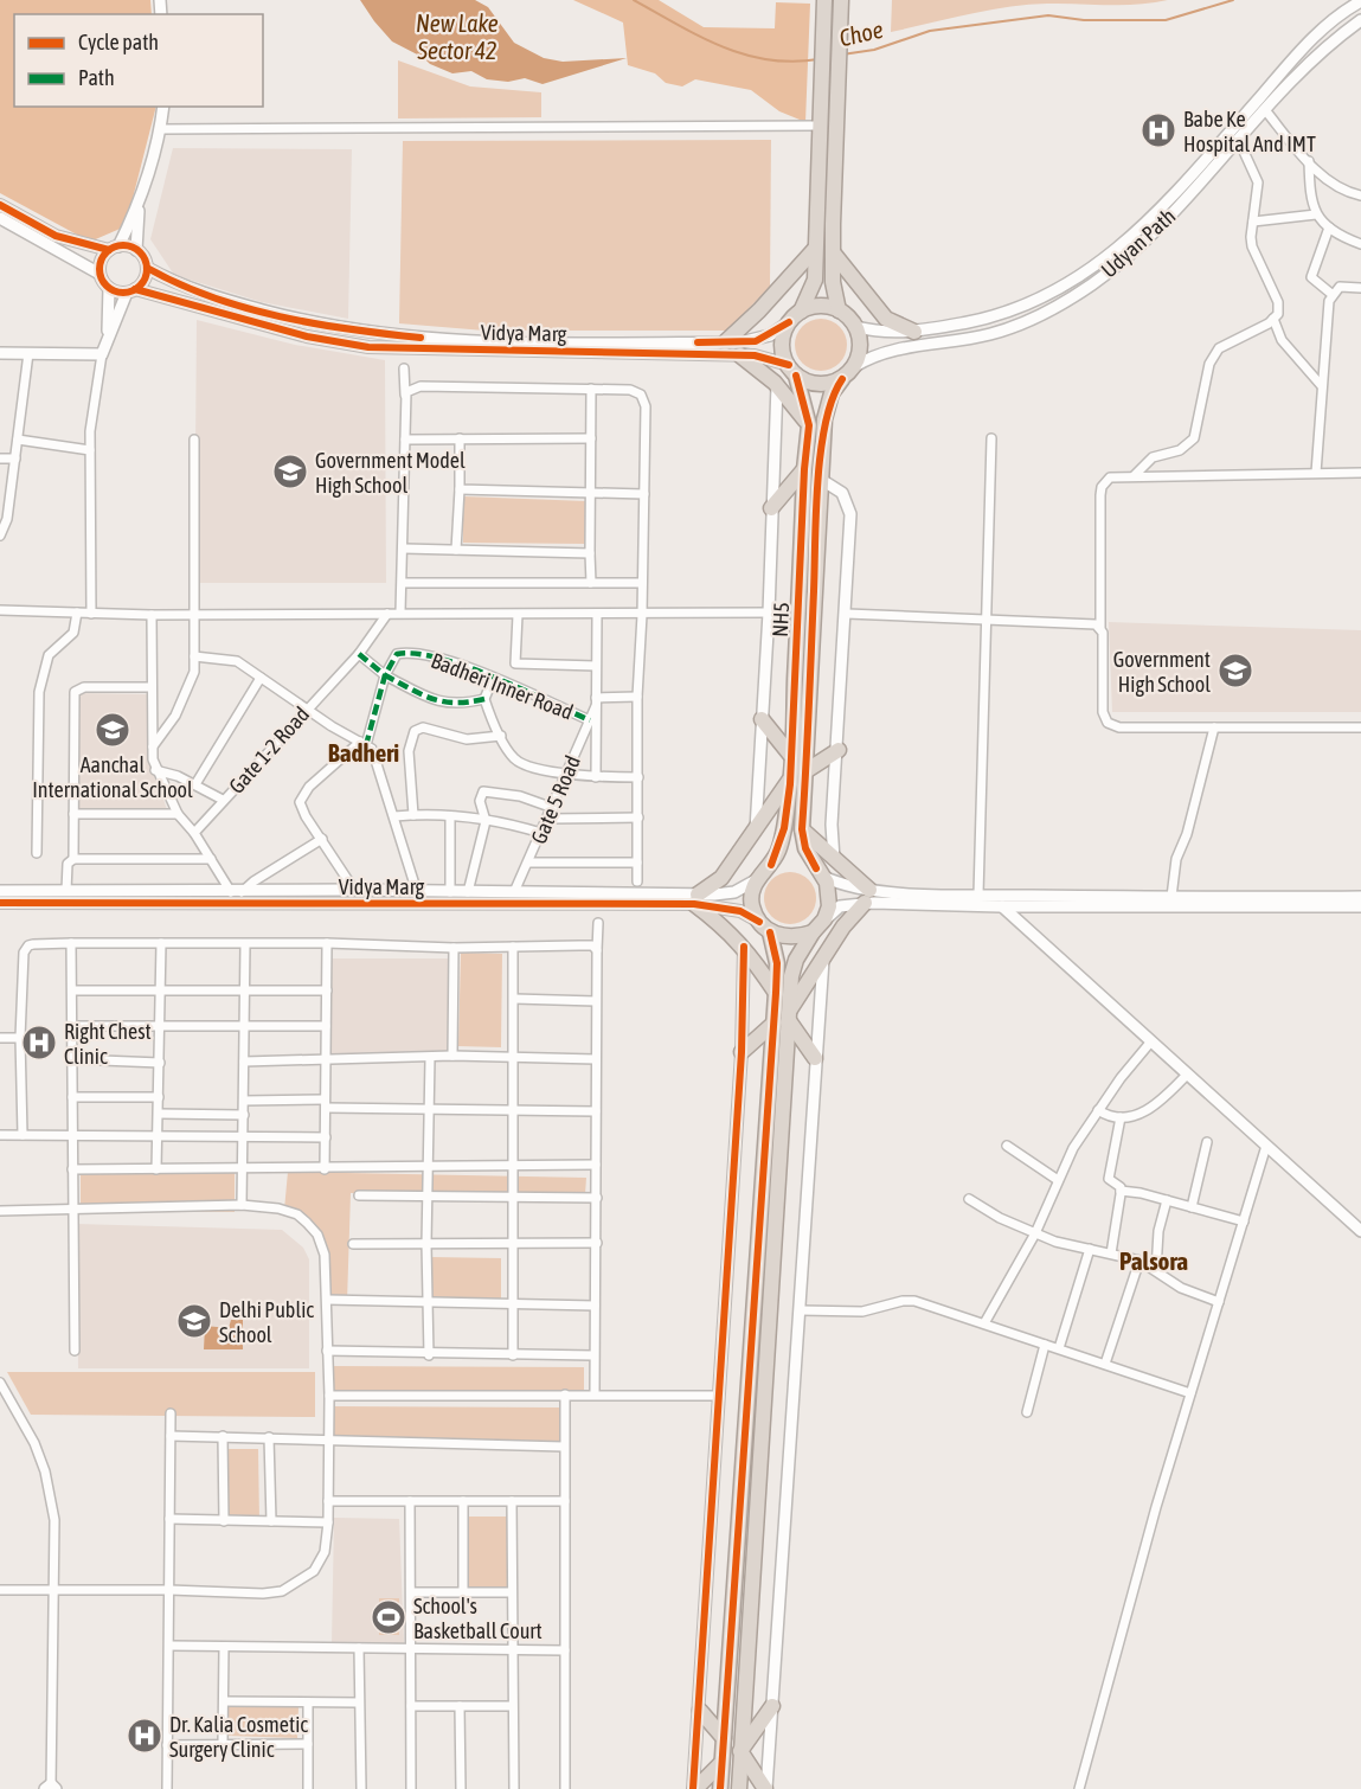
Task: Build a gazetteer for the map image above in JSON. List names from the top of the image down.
{
  "streets": {
    "highway": ["NH5"],
    "main road": ["Udyan Path", "Vidya Marg"],
    "street": ["Badheri Inner Road", "Gate 1-2 Road", "Gate 5 Road"]
  },
  "crossings": [
    ["Udyan Path", "Vidya Marg"],
    ["Udyan Path", "NH5"],
    ["Vidya Marg", "NH5"],
    ["Vidya Marg", "Gate 5 Road"],
    ["Badheri Inner Road", "Gate 5 Road"]
  ],
  "districts": ["Badheri", "Palsora"],
  "water": ["New Lake Sector 42", "Choe"],
  "places": {
    "hospital": ["Babe Ke Hospital And IMT", "Right Chest Clinic", "Dr. Kalia Cosmetic Surgery Clinic"],
    "school or university": [
      "Government Model High School",
      "Government High School",
      "Aanchal International School",
      "Delhi Public School"
    ],
    "sports": ["School's Basketball Court"]
  },
  "legend": ["Cycle path", "Path"]
}
